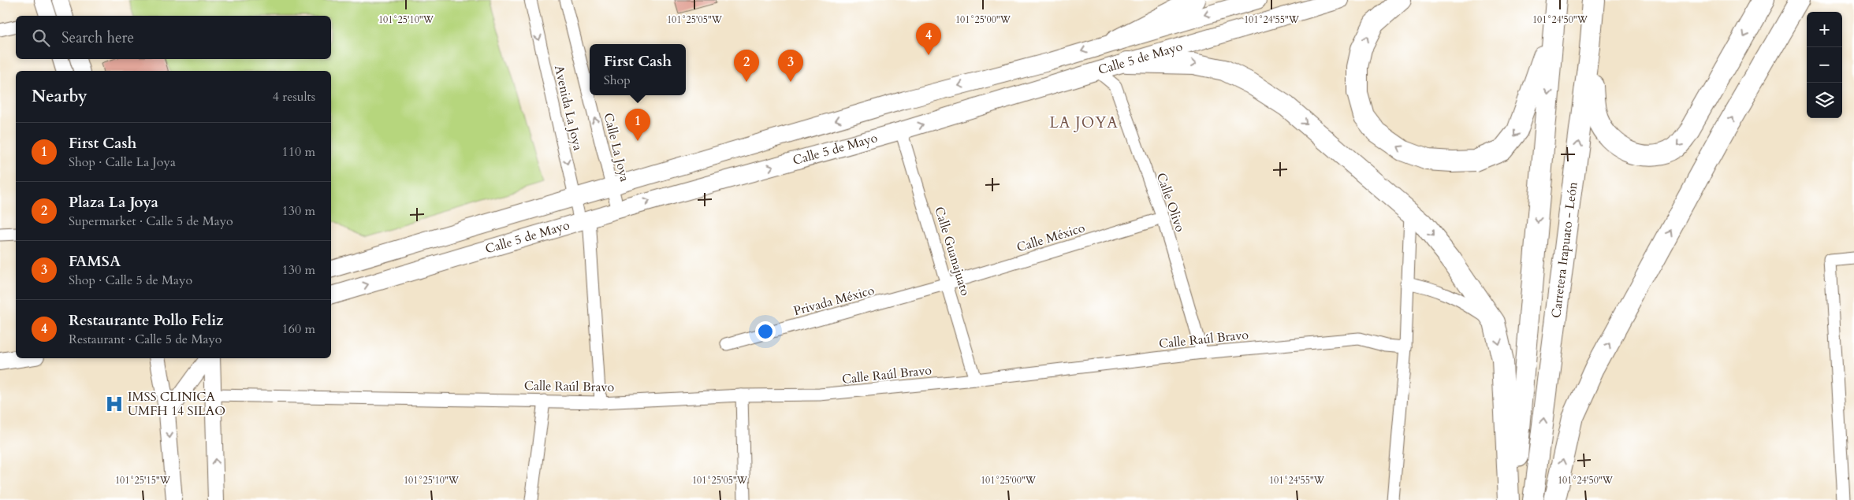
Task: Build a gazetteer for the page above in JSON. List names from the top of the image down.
{
  "streets": {
    "highway": ["Carretera Irapuato - León"],
    "main road": ["Calle 5 de Mayo"],
    "street": [
      "Avenida La Joya",
      "Calle La Joya",
      "Calle Olivo",
      "Calle México",
      "Calle Guanajuato",
      "Privada México",
      "Calle Raúl Bravo"
    ]
  },
  "crossings": [
    ["Calle 5 de Mayo", "Avenida La Joya"],
    ["Calle 5 de Mayo", "Calle La Joya"],
    ["Calle 5 de Mayo", "Calle Olivo"],
    ["Calle 5 de Mayo", "Calle Guanajuato"],
    ["Calle Olivo", "Calle México"],
    ["Calle Olivo", "Calle Raúl Bravo"],
    ["Calle México", "Calle Guanajuato"],
    ["Calle México", "Privada México"],
    ["Calle Guanajuato", "Privada México"],
    ["Calle Guanajuato", "Calle Raúl Bravo"]
  ],
  "one_way": ["Avenida La Joya", "Calle La Joya"],
  "districts": ["LA JOYA"],
  "places": {
    "hospital": ["IMSS CLINICA UMFH 14 SILAO"]
  },
  "page": {
    "map_buttons": ["+", "−"],
    "search": "Search here",
    "pins": [
      "4",
      "2",
      "3",
      "1"
    ],
    "popup": ["First Cash", "Shop"],
    "heading": ["Nearby", "4 results"],
    "list": [
      {
        "mark": "1",
        "name": "First Cash",
        "note": "Shop · Calle La Joya",
        "value": "110 m"
      },
      {
        "mark": "2",
        "name": "Plaza La Joya",
        "note": "Supermarket · Calle 5 de Mayo",
        "value": "130 m"
      },
      {
        "mark": "3",
        "name": "FAMSA",
        "note": "Shop · Calle 5 de Mayo",
        "value": "130 m"
      },
      {
        "mark": "4",
        "name": "Restaurante Pollo Feliz",
        "note": "Restaurant · Calle 5 de Mayo",
        "value": "160 m"
      }
    ]
  },
  "coordinates": [
    "101°25'10\"W",
    "101°25'05\"W",
    "101°25'00\"W",
    "101°24'55\"W",
    "101°24'50\"W",
    "101°25'15\"W"
  ]
}
